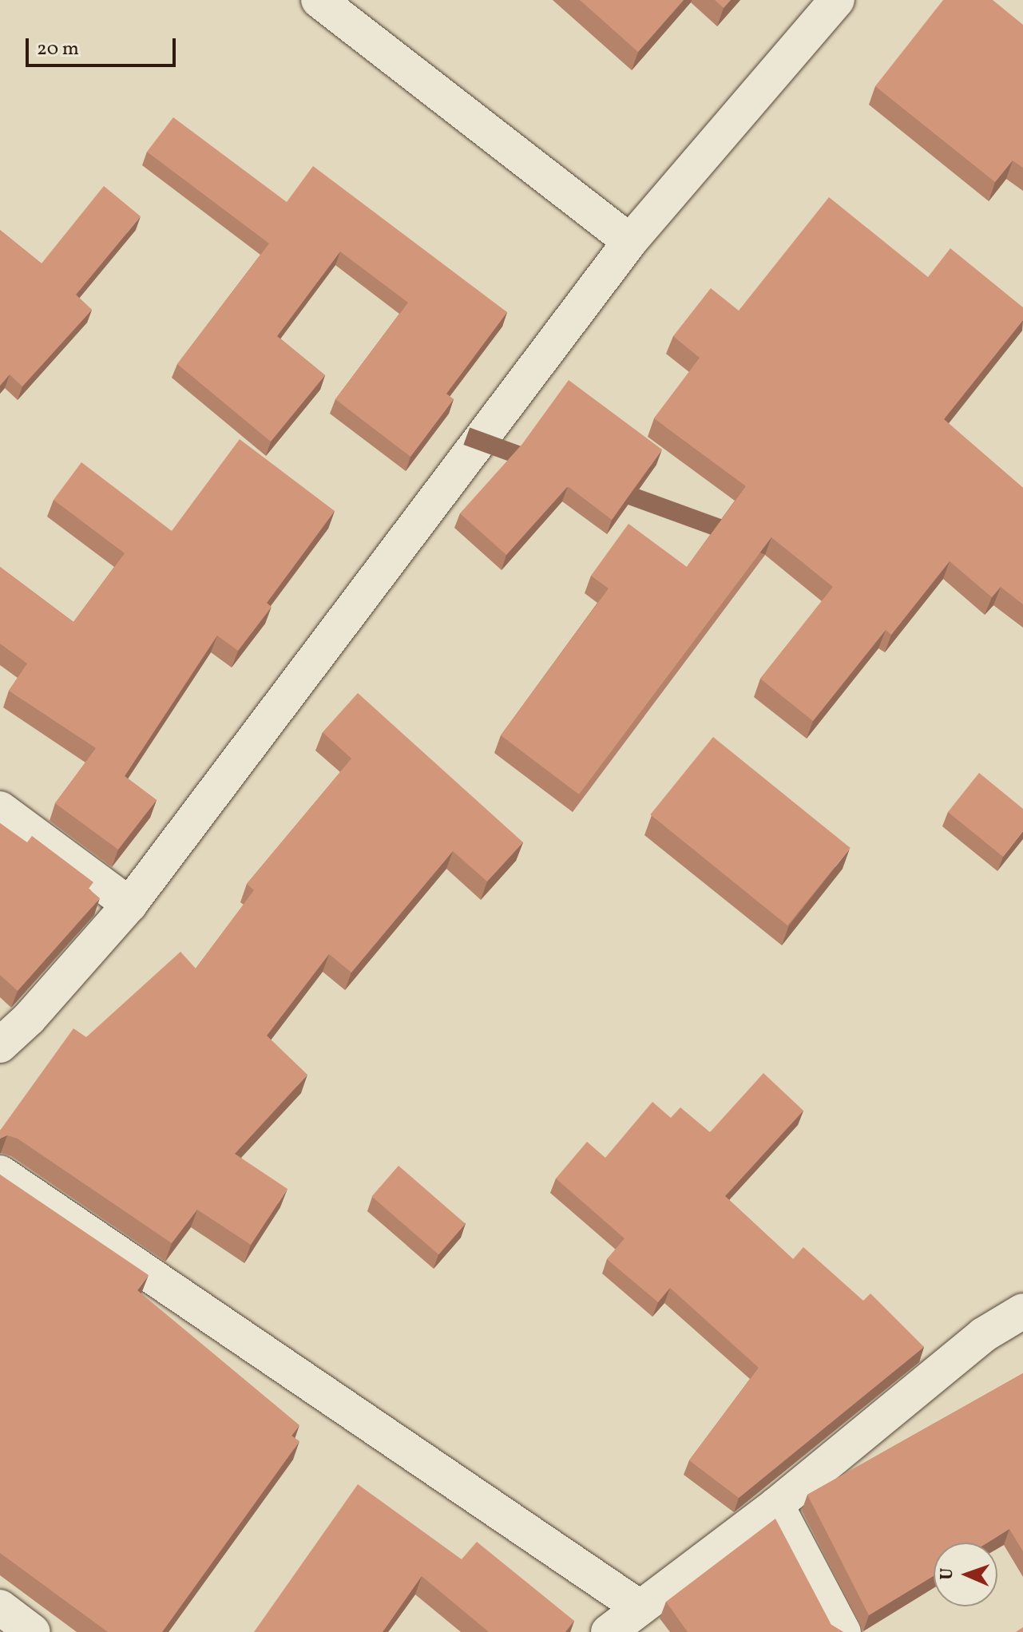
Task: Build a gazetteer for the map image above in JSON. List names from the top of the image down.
{
  "scale_bar": "20 m",
  "north": "left"
}
